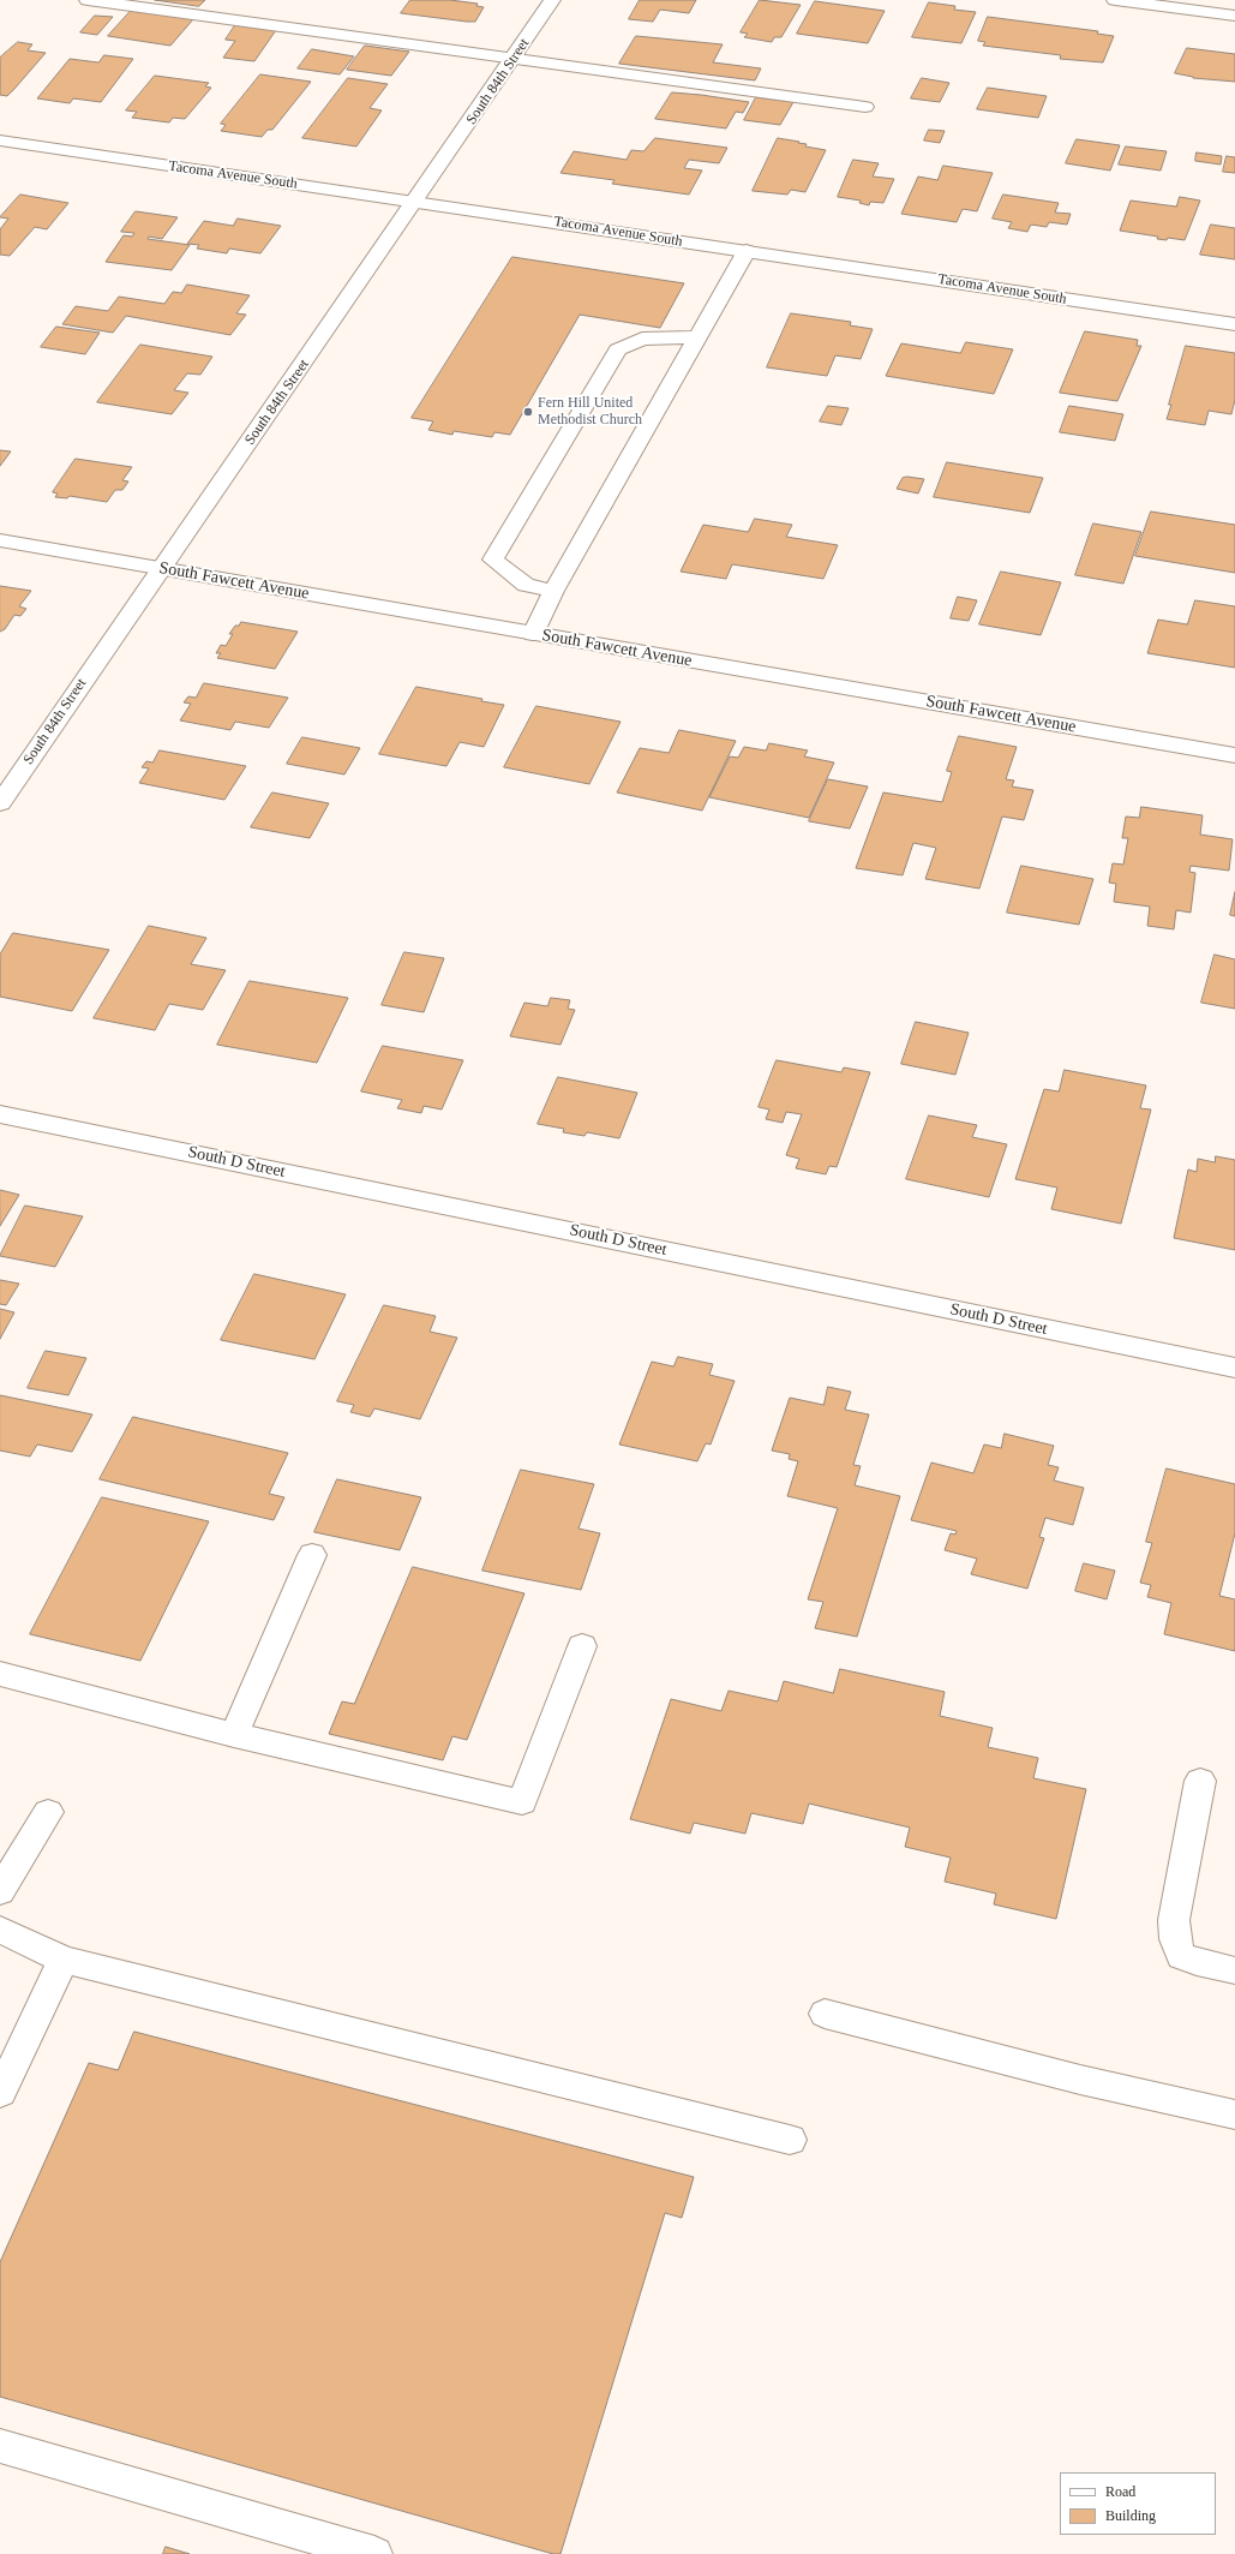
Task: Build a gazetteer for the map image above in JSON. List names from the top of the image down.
{
  "streets": {
    "street": [
      "South 84th Street",
      "Tacoma Avenue South",
      "South Fawcett Avenue",
      "South D Street"
    ]
  },
  "crossings": [
    ["South 84th Street", "Tacoma Avenue South"],
    ["South 84th Street", "South Fawcett Avenue"]
  ],
  "places": ["Fern Hill United Methodist Church"],
  "legend": ["Road", "Building"]
}
